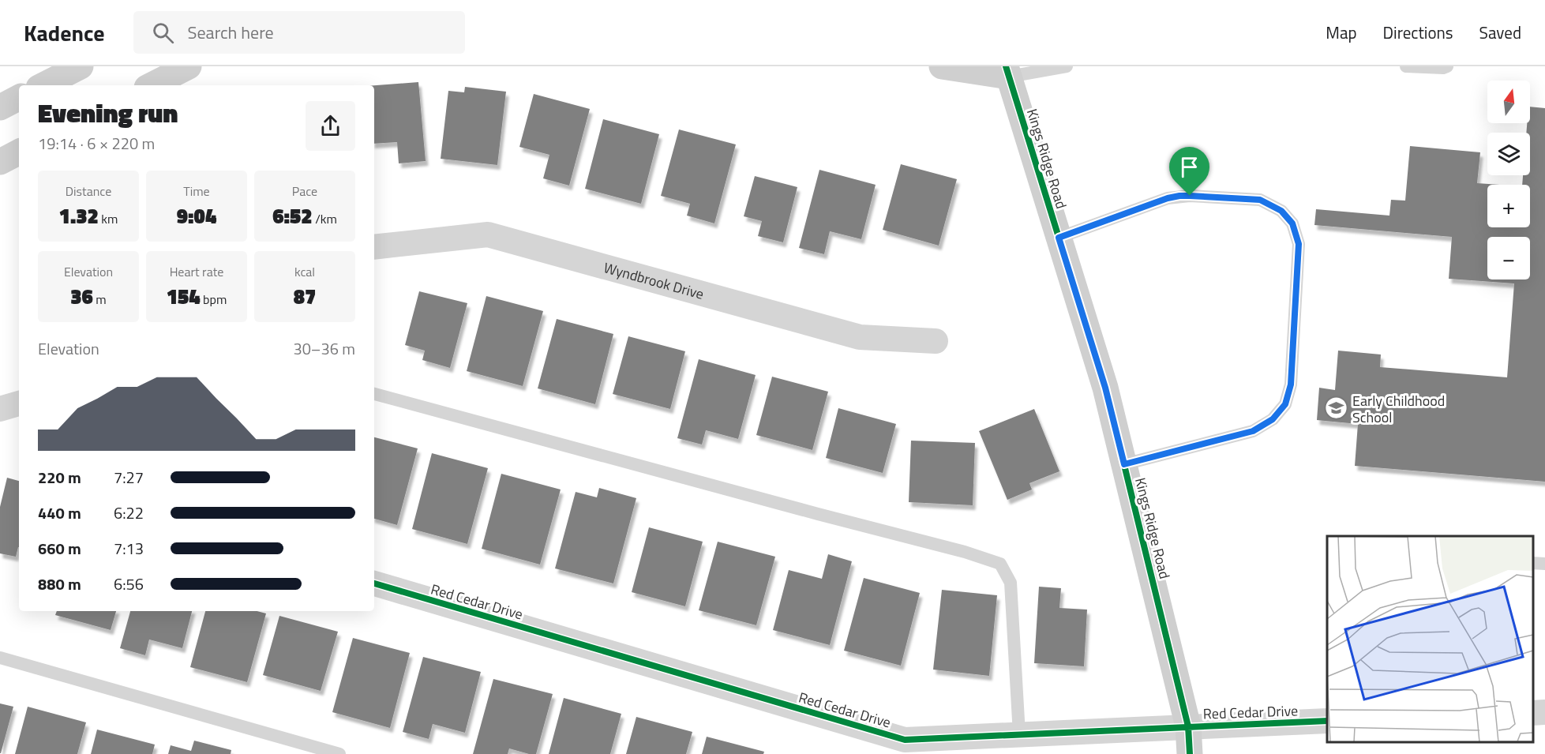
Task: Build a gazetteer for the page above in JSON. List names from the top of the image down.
{
  "streets": {
    "street": ["Kings Ridge Road", "Wyndbrook Drive", "Red Cedar Drive"]
  },
  "crossings": [
    ["Kings Ridge Road", "Red Cedar Drive"]
  ],
  "places": {
    "school or university": ["Early Childhood School"]
  },
  "north": "top",
  "page": {
    "header": "Kadence",
    "search": "Search here",
    "nav": ["Map", "Directions", "Saved"],
    "map_buttons": ["+", "−"],
    "heading": ["Evening run", "19:14 · 6 × 220 m"],
    "stats": [
      ["Distance", "1.32 km"],
      ["Time", "9:04"],
      ["Pace", "6:52 /km"],
      ["Elevation", "36 m"],
      ["Heart rate", "154 bpm"],
      ["kcal", "87"]
    ],
    "chart": ["Elevation", "30–36 m"],
    "list": [
      {
        "name": "220 m",
        "note": "7:27"
      },
      {
        "name": "440 m",
        "note": "6:22"
      },
      {
        "name": "660 m",
        "note": "7:13"
      },
      {
        "name": "880 m",
        "note": "6:56"
      }
    ]
  }
}
